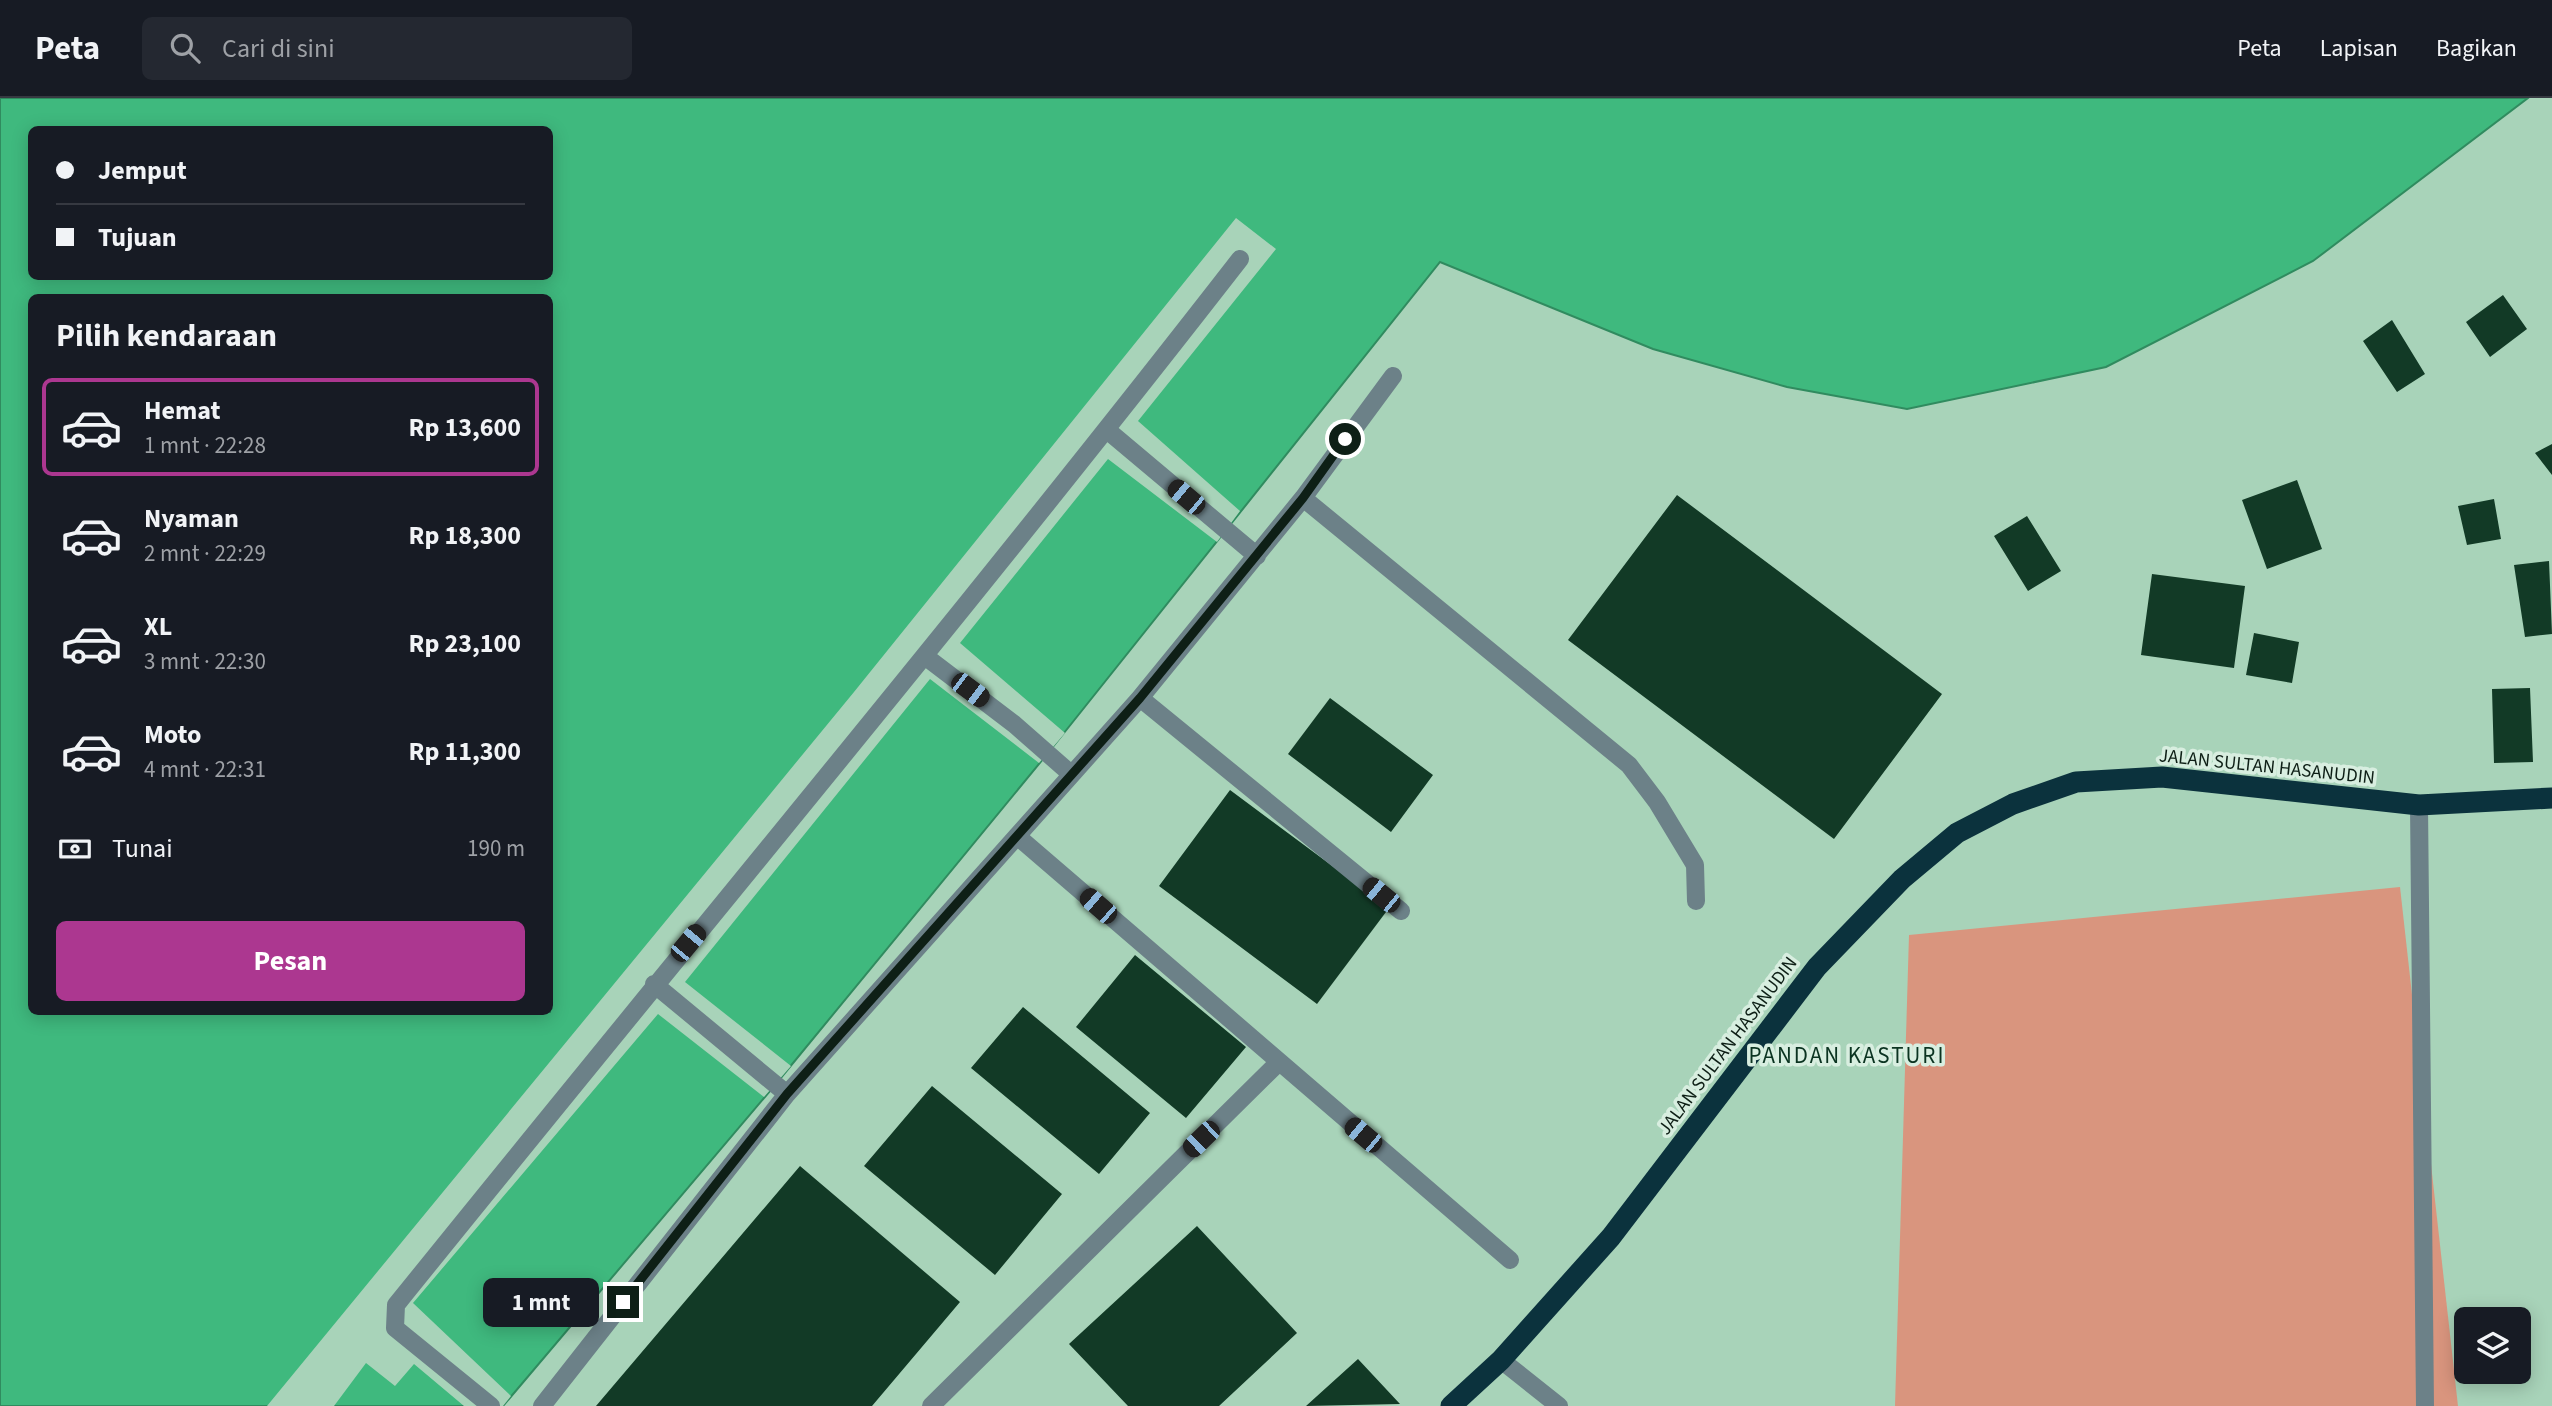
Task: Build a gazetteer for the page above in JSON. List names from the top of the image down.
{
  "streets": {
    "highway": ["JALAN SULTAN HASANUDIN"]
  },
  "districts": ["PANDAN KASTURI"],
  "page": {
    "header": "Peta",
    "search": "Cari di sini",
    "nav": ["Peta", "Lapisan", "Bagikan"],
    "banner": ["Jemput", "Tujuan"],
    "heading": "Pilih kendaraan",
    "list": [
      {
        "name": "Hemat",
        "note": "1 mnt · 22:28",
        "value": "Rp 13,600"
      },
      {
        "name": "Nyaman",
        "note": "2 mnt · 22:29",
        "value": "Rp 18,300"
      },
      {
        "name": "XL",
        "note": "3 mnt · 22:30",
        "value": "Rp 23,100"
      },
      {
        "name": "Moto",
        "note": "4 mnt · 22:31",
        "value": "Rp 11,300"
      }
    ],
    "pay": ["Tunai", "190 m"],
    "buttons": "Pesan",
    "bubble": "1 mnt"
  }
}
